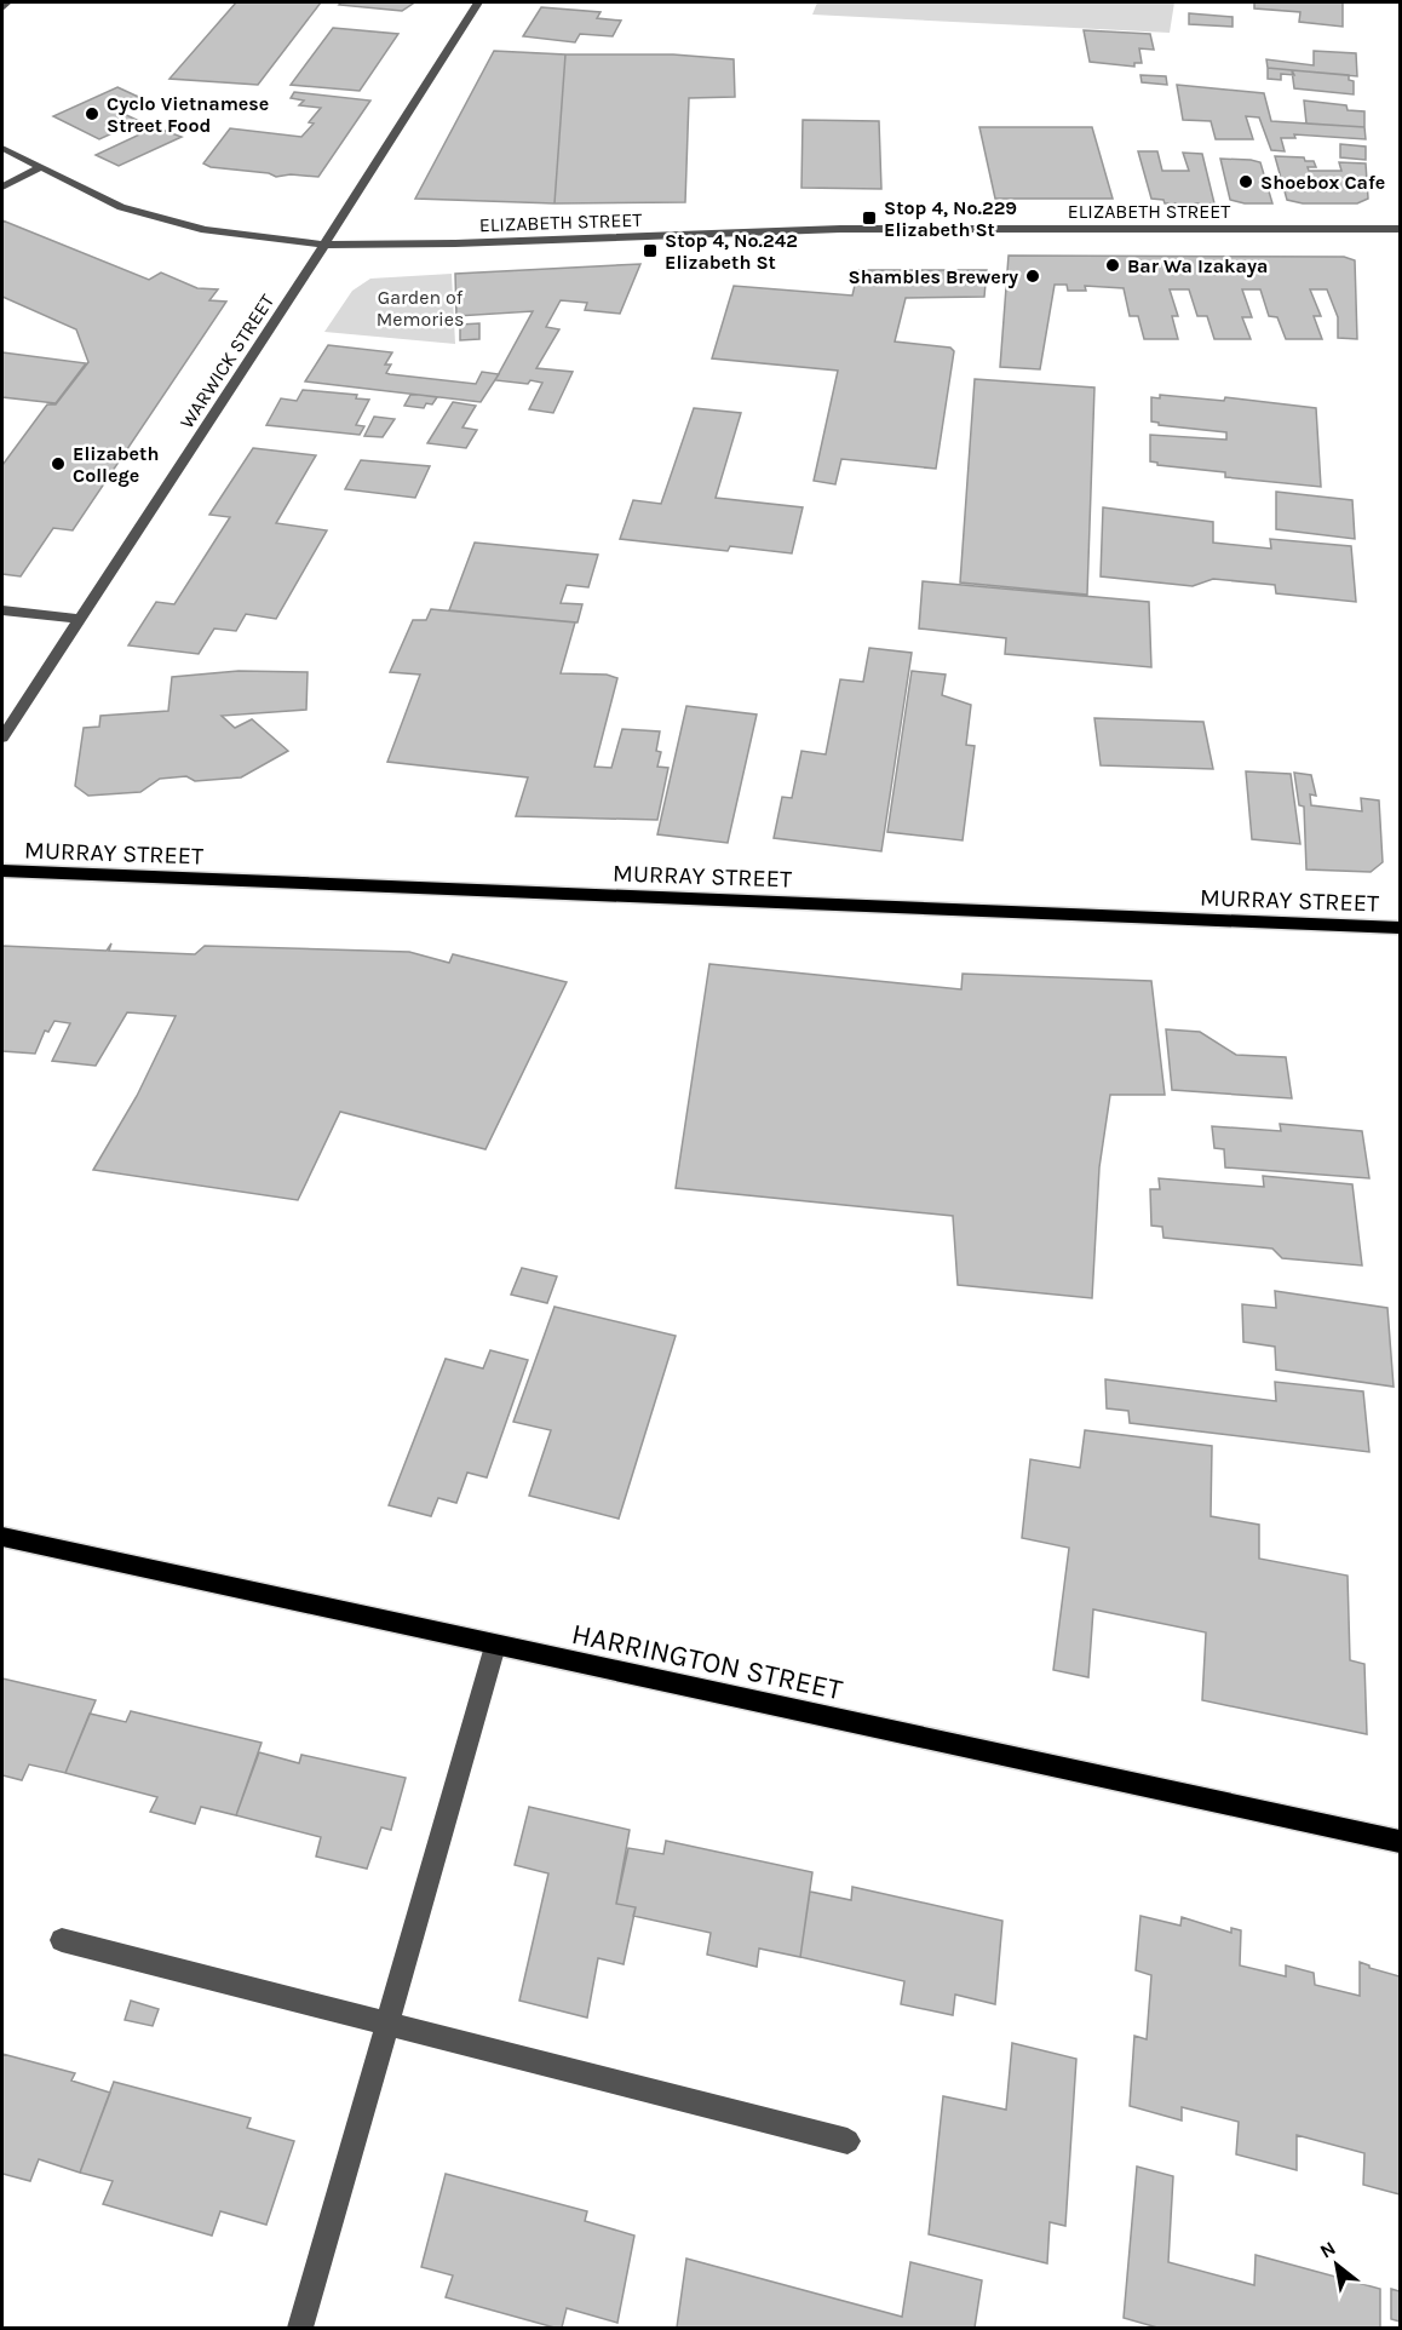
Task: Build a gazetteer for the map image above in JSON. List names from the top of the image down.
{
  "streets": {
    "main road": ["MURRAY STREET", "HARRINGTON STREET"],
    "street": ["ELIZABETH STREET", "WARWICK STREET"]
  },
  "crossings": [
    ["ELIZABETH STREET", "WARWICK STREET"]
  ],
  "parks": ["Garden of Memories"],
  "places": {
    "other": [
      "Cyclo Vietnamese Street Food",
      "Shoebox Cafe",
      "Bar Wa Izakaya",
      "Shambles Brewery",
      "Elizabeth College"
    ],
    "transit": ["Stop 4, No.229 Elizabeth St", "Stop 4, No.242 Elizabeth St"]
  },
  "north": "top left"
}
